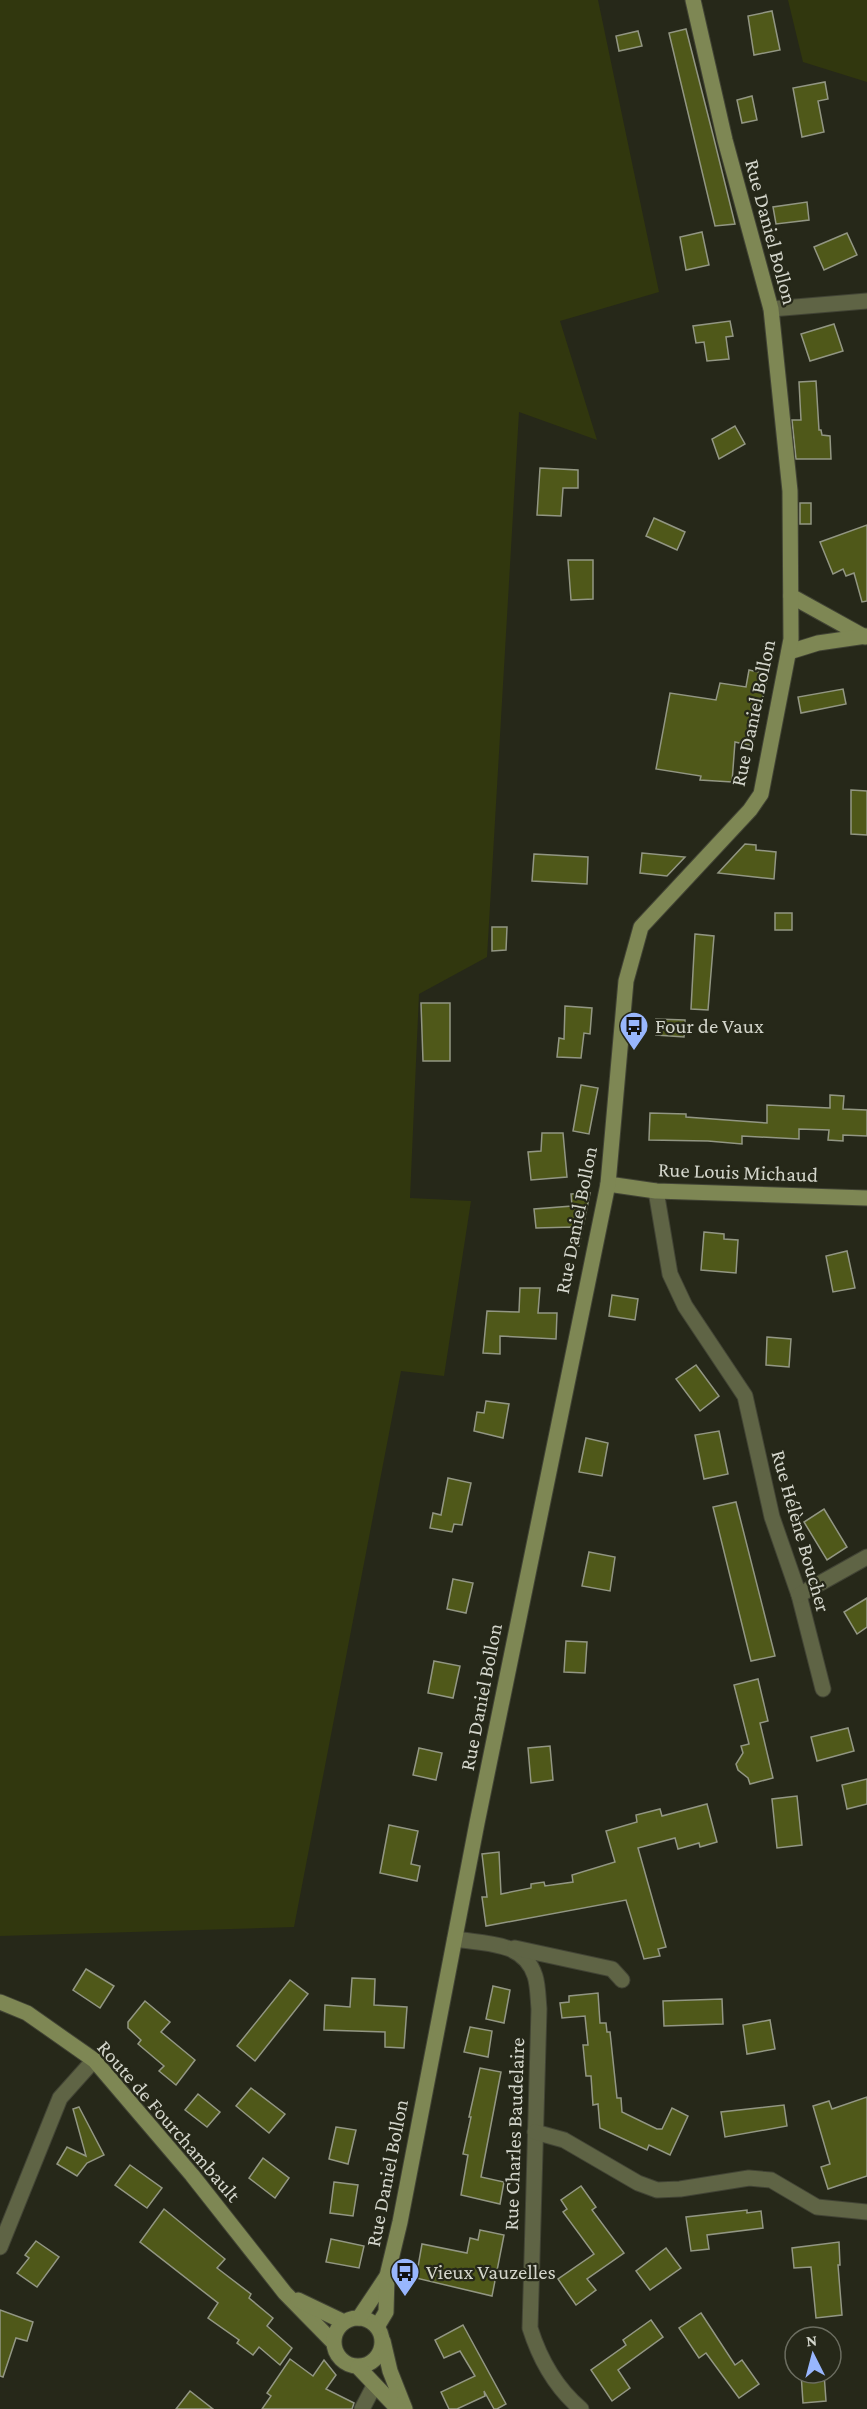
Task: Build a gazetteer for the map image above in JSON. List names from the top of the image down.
{
  "streets": {
    "street": [
      "Rue Daniel Bollon",
      "Rue Louis Michaud",
      "Rue Hélène Boucher",
      "Route de Fourchambault",
      "Rue Charles Baudelaire"
    ]
  },
  "crossings": [
    ["Rue Daniel Bollon", "Rue Louis Michaud"],
    ["Rue Daniel Bollon", "Route de Fourchambault"],
    ["Rue Louis Michaud", "Rue Hélène Boucher"]
  ],
  "places": {
    "bus stop": ["Four de Vaux", "Vieux Vauzelles"]
  },
  "north": "top"
}
